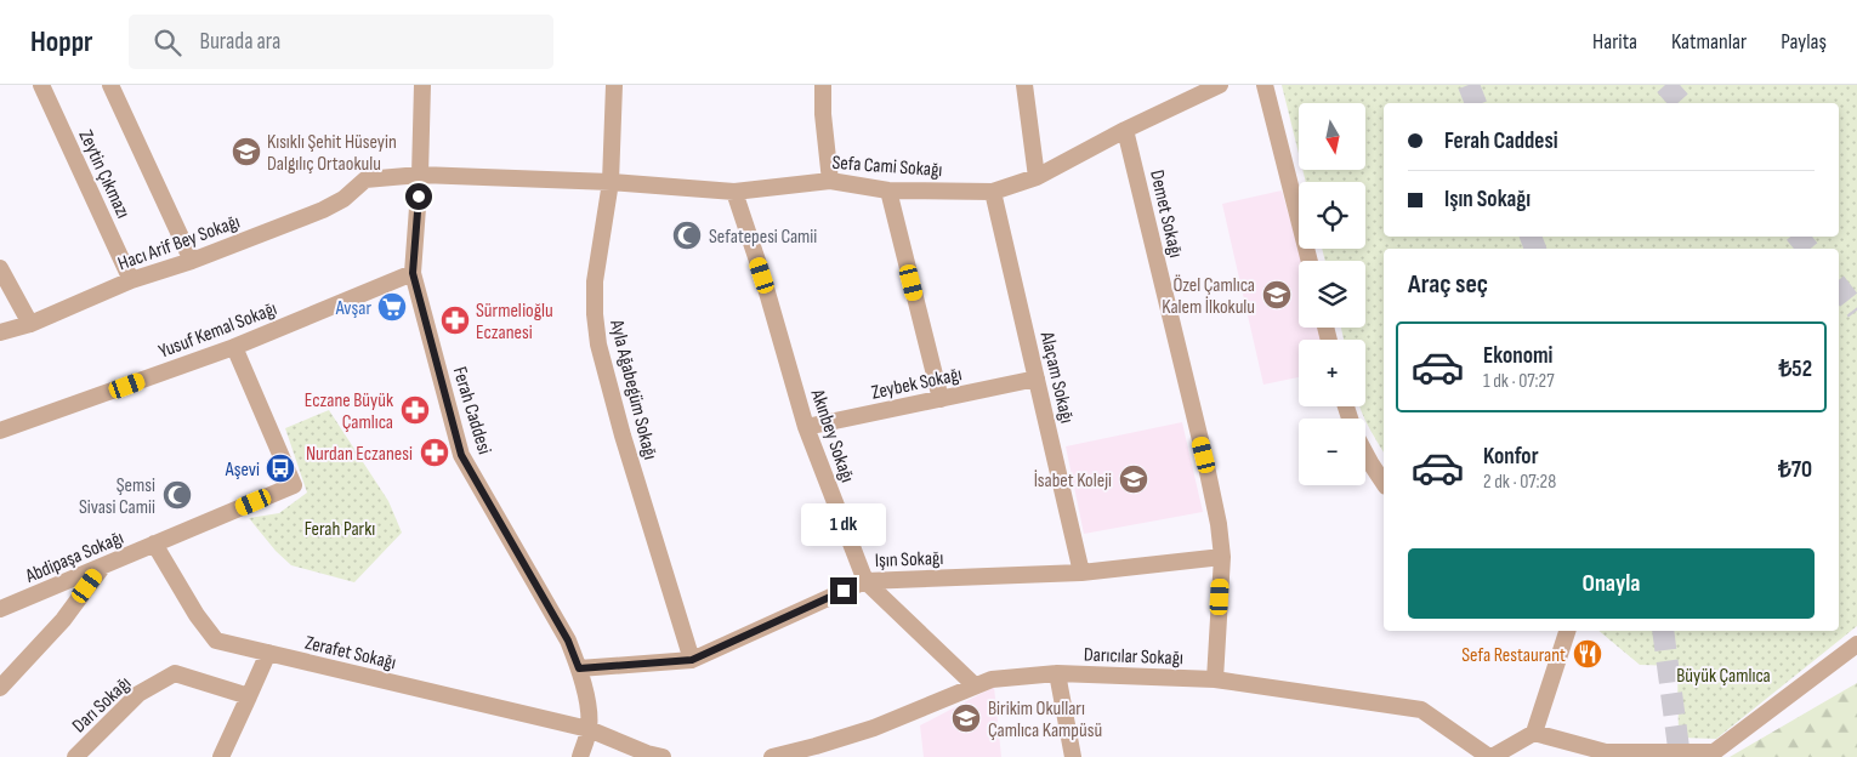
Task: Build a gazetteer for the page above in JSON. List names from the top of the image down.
{
  "streets": {
    "street": [
      "Sefa Cami Sokağı",
      "Zeytin Çıkmazı",
      "Demet Sokağı",
      "Hacı Arif Bey Sokağı",
      "Yusuf Kemal Sokağı",
      "Alaçam Sokağı",
      "Zeybek Sokağı",
      "Ayla Ağabegüm Sokağı",
      "Ferah Caddesi",
      "Akınbey Sokağı",
      "Abdipaşa Sokağı",
      "Işın Sokağı",
      "Zerafet Sokağı",
      "Darıcılar Sokağı",
      "Darı Sokağı"
    ]
  },
  "crossings": [
    ["Sefa Cami Sokağı", "Demet Sokağı"],
    ["Sefa Cami Sokağı", "Hacı Arif Bey Sokağı"],
    ["Sefa Cami Sokağı", "Alaçam Sokağı"],
    ["Sefa Cami Sokağı", "Ayla Ağabegüm Sokağı"],
    ["Sefa Cami Sokağı", "Ferah Caddesi"],
    ["Sefa Cami Sokağı", "Akınbey Sokağı"],
    ["Zeytin Çıkmazı", "Hacı Arif Bey Sokağı"],
    ["Demet Sokağı", "Işın Sokağı"],
    ["Demet Sokağı", "Darıcılar Sokağı"],
    ["Yusuf Kemal Sokağı", "Ferah Caddesi"],
    ["Yusuf Kemal Sokağı", "Abdipaşa Sokağı"],
    ["Alaçam Sokağı", "Zeybek Sokağı"],
    ["Alaçam Sokağı", "Işın Sokağı"],
    ["Zeybek Sokağı", "Akınbey Sokağı"],
    ["Ayla Ağabegüm Sokağı", "Işın Sokağı"],
    ["Ferah Caddesi", "Işın Sokağı"],
    ["Ferah Caddesi", "Zerafet Sokağı"],
    ["Akınbey Sokağı", "Işın Sokağı"],
    ["Akınbey Sokağı", "Darıcılar Sokağı"],
    ["Abdipaşa Sokağı", "Zerafet Sokağı"]
  ],
  "parks": ["Ferah Parkı", "Büyük Çamlıca"],
  "places": {
    "school or university": [
      "Kısıklı Şehit Hüseyin Dalgılıç Ortaokulu",
      "Özel Çamlıca Kalem İlkokulu",
      "İsabet Koleji",
      "Birikim Okulları Çamlıca Kampüsü"
    ],
    "mosque": ["Sefatepesi Camii", "Şemsi Sivasi Camii"],
    "supermarket": ["Avşar"],
    "pharmacy": ["Sürmelioğlu Eczanesi", "Eczane Büyük Çamlıca", "Nurdan Eczanesi"],
    "bus stop": ["Aşevi"],
    "restaurant": ["Sefa Restaurant"]
  },
  "north": "bottom",
  "page": {
    "header": "Hoppr",
    "search": "Burada ara",
    "nav": ["Harita", "Katmanlar", "Paylaş"],
    "map_buttons": ["+", "−"],
    "banner": ["Ferah Caddesi", "Işın Sokağı"],
    "heading": "Araç seç",
    "list": [
      {
        "name": "Ekonomi",
        "note": "1 dk · 07:27",
        "value": "₺52"
      },
      {
        "name": "Konfor",
        "note": "2 dk · 07:28",
        "value": "₺70"
      }
    ],
    "bubble": "1 dk",
    "buttons": "Onayla"
  }
}
